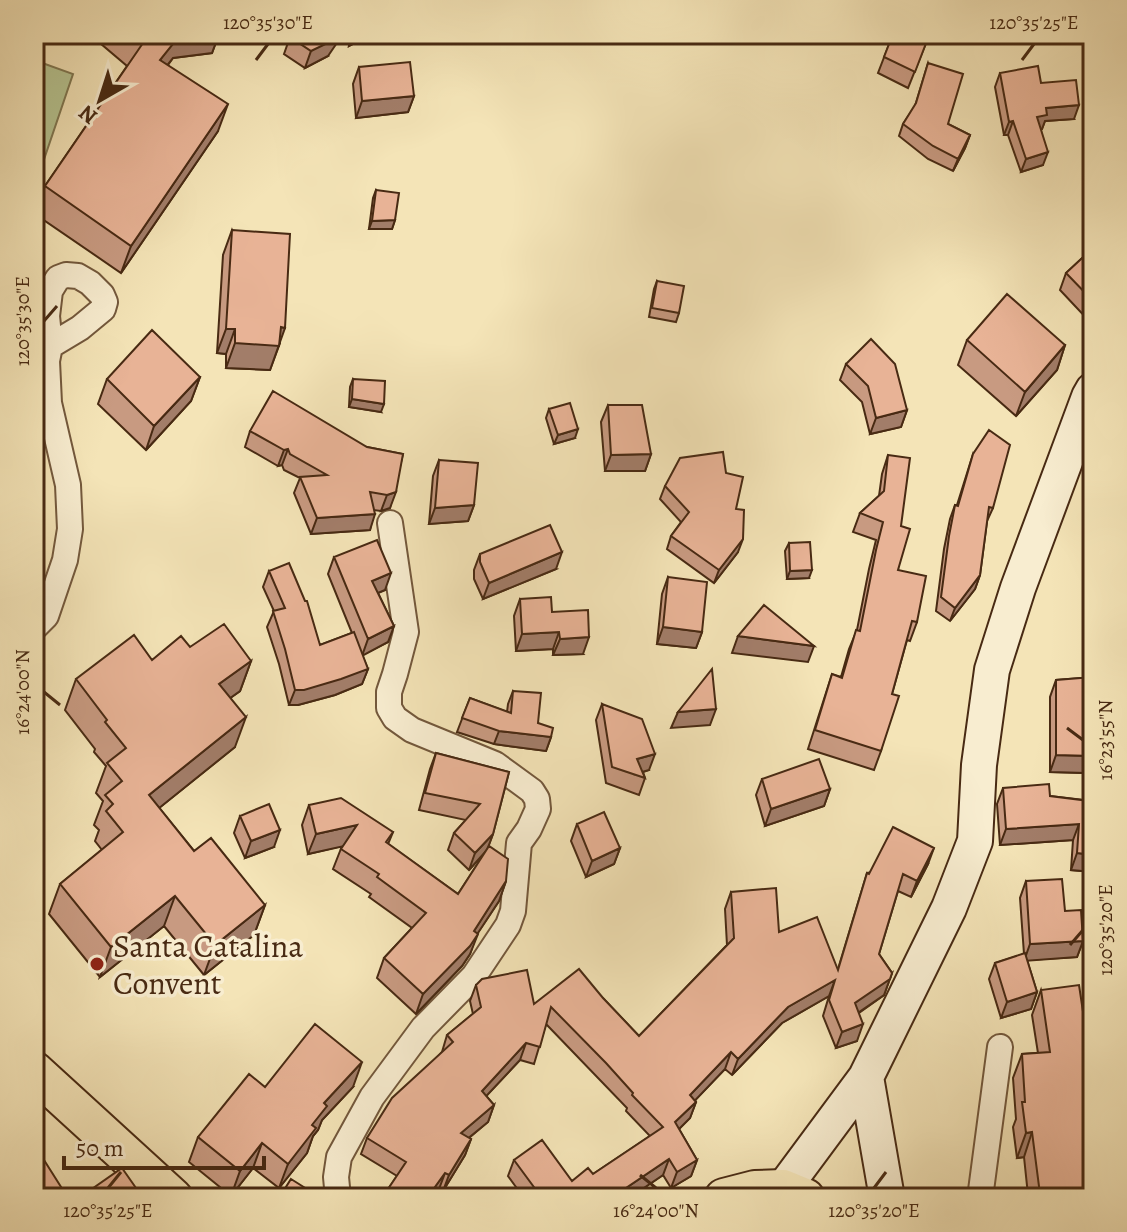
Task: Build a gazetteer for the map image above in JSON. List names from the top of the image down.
{
  "places": ["Santa Catalina Convent"],
  "scale_bar": "50 m",
  "north": "bottom left",
  "coordinates": [
    "120°35'30\"E",
    "120°35'25\"E",
    "16°24'00\"N",
    "16°23'55\"N",
    "120°35'20\"E"
  ]
}
